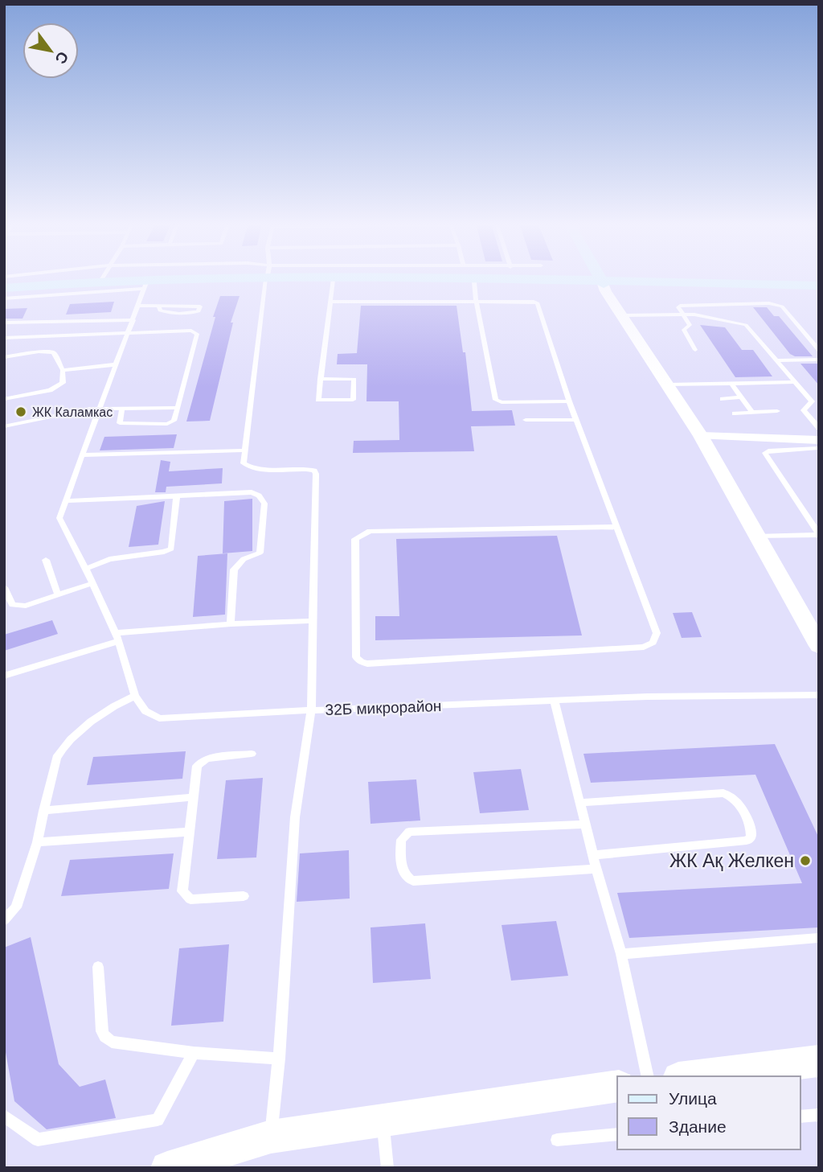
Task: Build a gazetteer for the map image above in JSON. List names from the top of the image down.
{
  "streets": {
    "lane": ["32Б микрорайон"]
  },
  "places": ["ЖК Каламкас", "ЖК Ақ Желкен"],
  "legend": ["Улица", "Здание"],
  "north": "bottom right"
}
